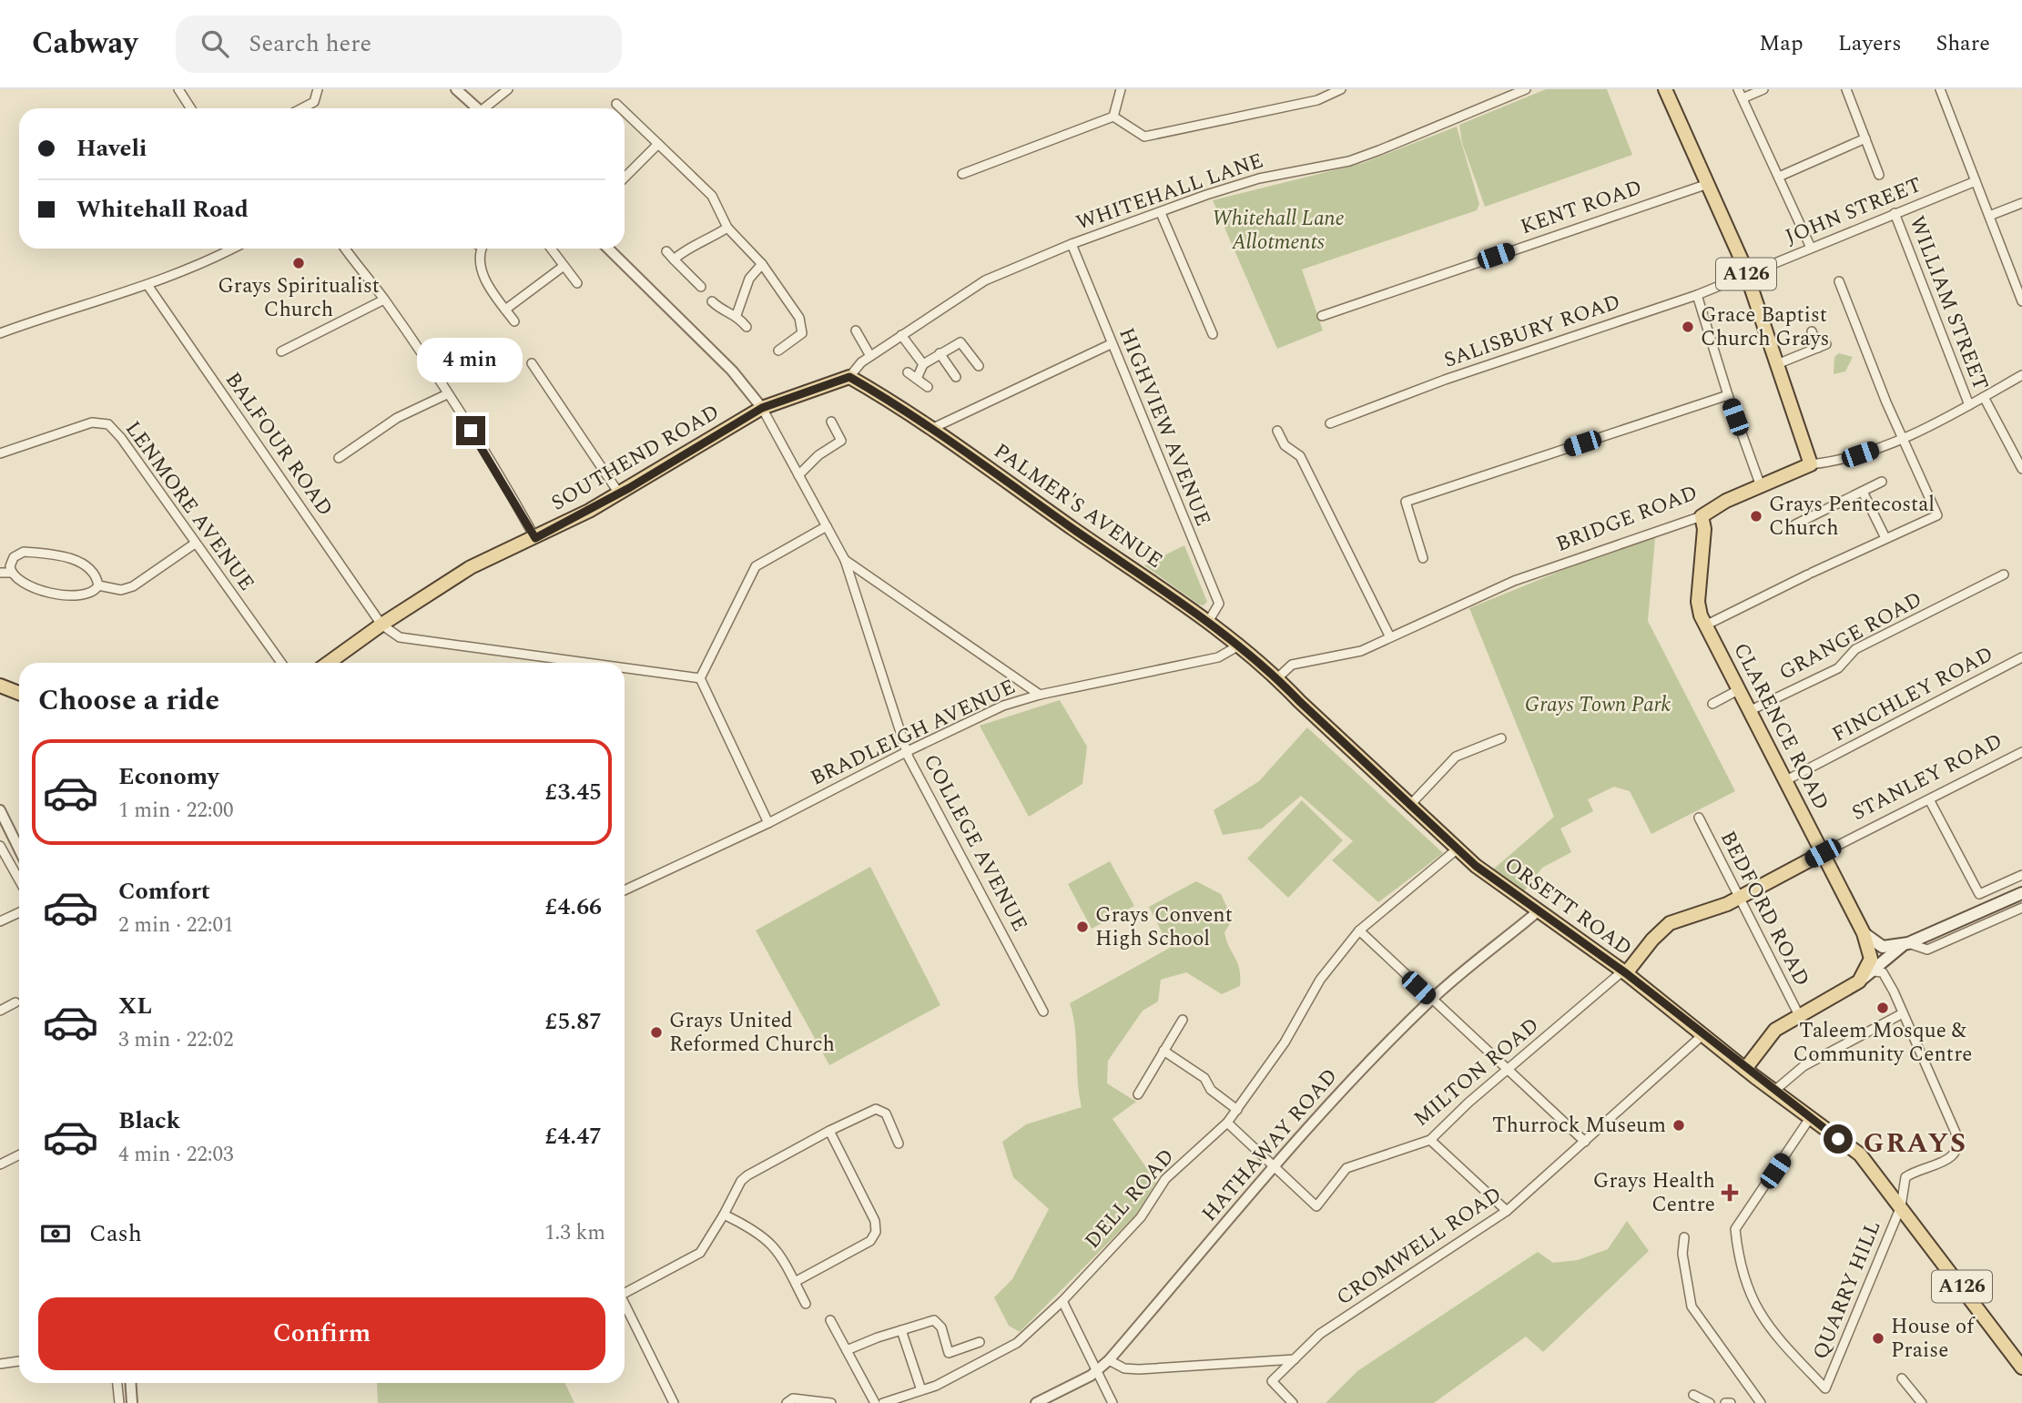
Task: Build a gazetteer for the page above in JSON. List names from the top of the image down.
{
  "streets": {
    "main road": [
      "A126",
      "SOUTHEND ROAD",
      "PALMER'S AVENUE",
      "BRIDGE ROAD",
      "CLARENCE ROAD",
      "STANLEY ROAD",
      "ORSETT ROAD"
    ],
    "street": [
      "WHITEHALL LANE",
      "KENT ROAD",
      "JOHN STREET",
      "WILLIAM STREET",
      "SALISBURY ROAD",
      "HIGHVIEW AVENUE",
      "BALFOUR ROAD",
      "LENMORE AVENUE",
      "GRANGE ROAD",
      "FINCHLEY ROAD",
      "BRADLEIGH AVENUE",
      "COLLEGE AVENUE",
      "BEDFORD ROAD",
      "MILTON ROAD",
      "HATHAWAY ROAD",
      "DELL ROAD",
      "CROMWELL ROAD",
      "QUARRY HILL"
    ]
  },
  "crossings": [
    ["WHITEHALL LANE", "HIGHVIEW AVENUE"],
    ["WHITEHALL LANE", "SOUTHEND ROAD"],
    ["WHITEHALL LANE", "PALMER'S AVENUE"],
    ["KENT ROAD", "A126"],
    ["JOHN STREET", "A126"],
    ["JOHN STREET", "WILLIAM STREET"],
    ["JOHN STREET", "SALISBURY ROAD"],
    ["A126", "SALISBURY ROAD"],
    ["A126", "BRIDGE ROAD"],
    ["A126", "ORSETT ROAD"],
    ["A126", "QUARRY HILL"],
    ["WILLIAM STREET", "BRIDGE ROAD"],
    ["HIGHVIEW AVENUE", "PALMER'S AVENUE"],
    ["BALFOUR ROAD", "SOUTHEND ROAD"],
    ["SOUTHEND ROAD", "PALMER'S AVENUE"],
    ["SOUTHEND ROAD", "COLLEGE AVENUE"],
    ["PALMER'S AVENUE", "BRIDGE ROAD"],
    ["PALMER'S AVENUE", "BRADLEIGH AVENUE"],
    ["PALMER'S AVENUE", "ORSETT ROAD"],
    ["BRIDGE ROAD", "CLARENCE ROAD"],
    ["BRIDGE ROAD", "ORSETT ROAD"],
    ["GRANGE ROAD", "CLARENCE ROAD"],
    ["FINCHLEY ROAD", "CLARENCE ROAD"],
    ["CLARENCE ROAD", "STANLEY ROAD"],
    ["BRADLEIGH AVENUE", "COLLEGE AVENUE"],
    ["STANLEY ROAD", "ORSETT ROAD"],
    ["STANLEY ROAD", "BEDFORD ROAD"],
    ["STANLEY ROAD", "MILTON ROAD"],
    ["ORSETT ROAD", "MILTON ROAD"],
    ["ORSETT ROAD", "HATHAWAY ROAD"],
    ["ORSETT ROAD", "DELL ROAD"],
    ["ORSETT ROAD", "CROMWELL ROAD"],
    ["ORSETT ROAD", "QUARRY HILL"],
    ["MILTON ROAD", "HATHAWAY ROAD"]
  ],
  "districts": ["GRAYS"],
  "parks": ["Whitehall Lane Allotments", "Grays Town Park"],
  "places": {
    "other": [
      "Grays Spiritualist Church",
      "Grace Baptist Church Grays",
      "Grays Pentecostal Church",
      "Grays Convent High School",
      "Taleem Mosque & Community Centre",
      "Grays United Reformed Church",
      "Thurrock Museum",
      "House of Praise"
    ],
    "health": ["Grays Health Centre"]
  },
  "page": {
    "header": "Cabway",
    "search": "Search here",
    "nav": ["Map", "Layers", "Share"],
    "banner": ["Haveli", "Whitehall Road"],
    "bubble": "4 min",
    "heading": "Choose a ride",
    "list": [
      {
        "name": "Economy",
        "note": "1 min · 22:00",
        "value": "£3.45"
      },
      {
        "name": "Comfort",
        "note": "2 min · 22:01",
        "value": "£4.66"
      },
      {
        "name": "XL",
        "note": "3 min · 22:02",
        "value": "£5.87"
      },
      {
        "name": "Black",
        "note": "4 min · 22:03",
        "value": "£4.47"
      }
    ],
    "pay": ["Cash", "1.3 km"],
    "buttons": "Confirm"
  }
}
